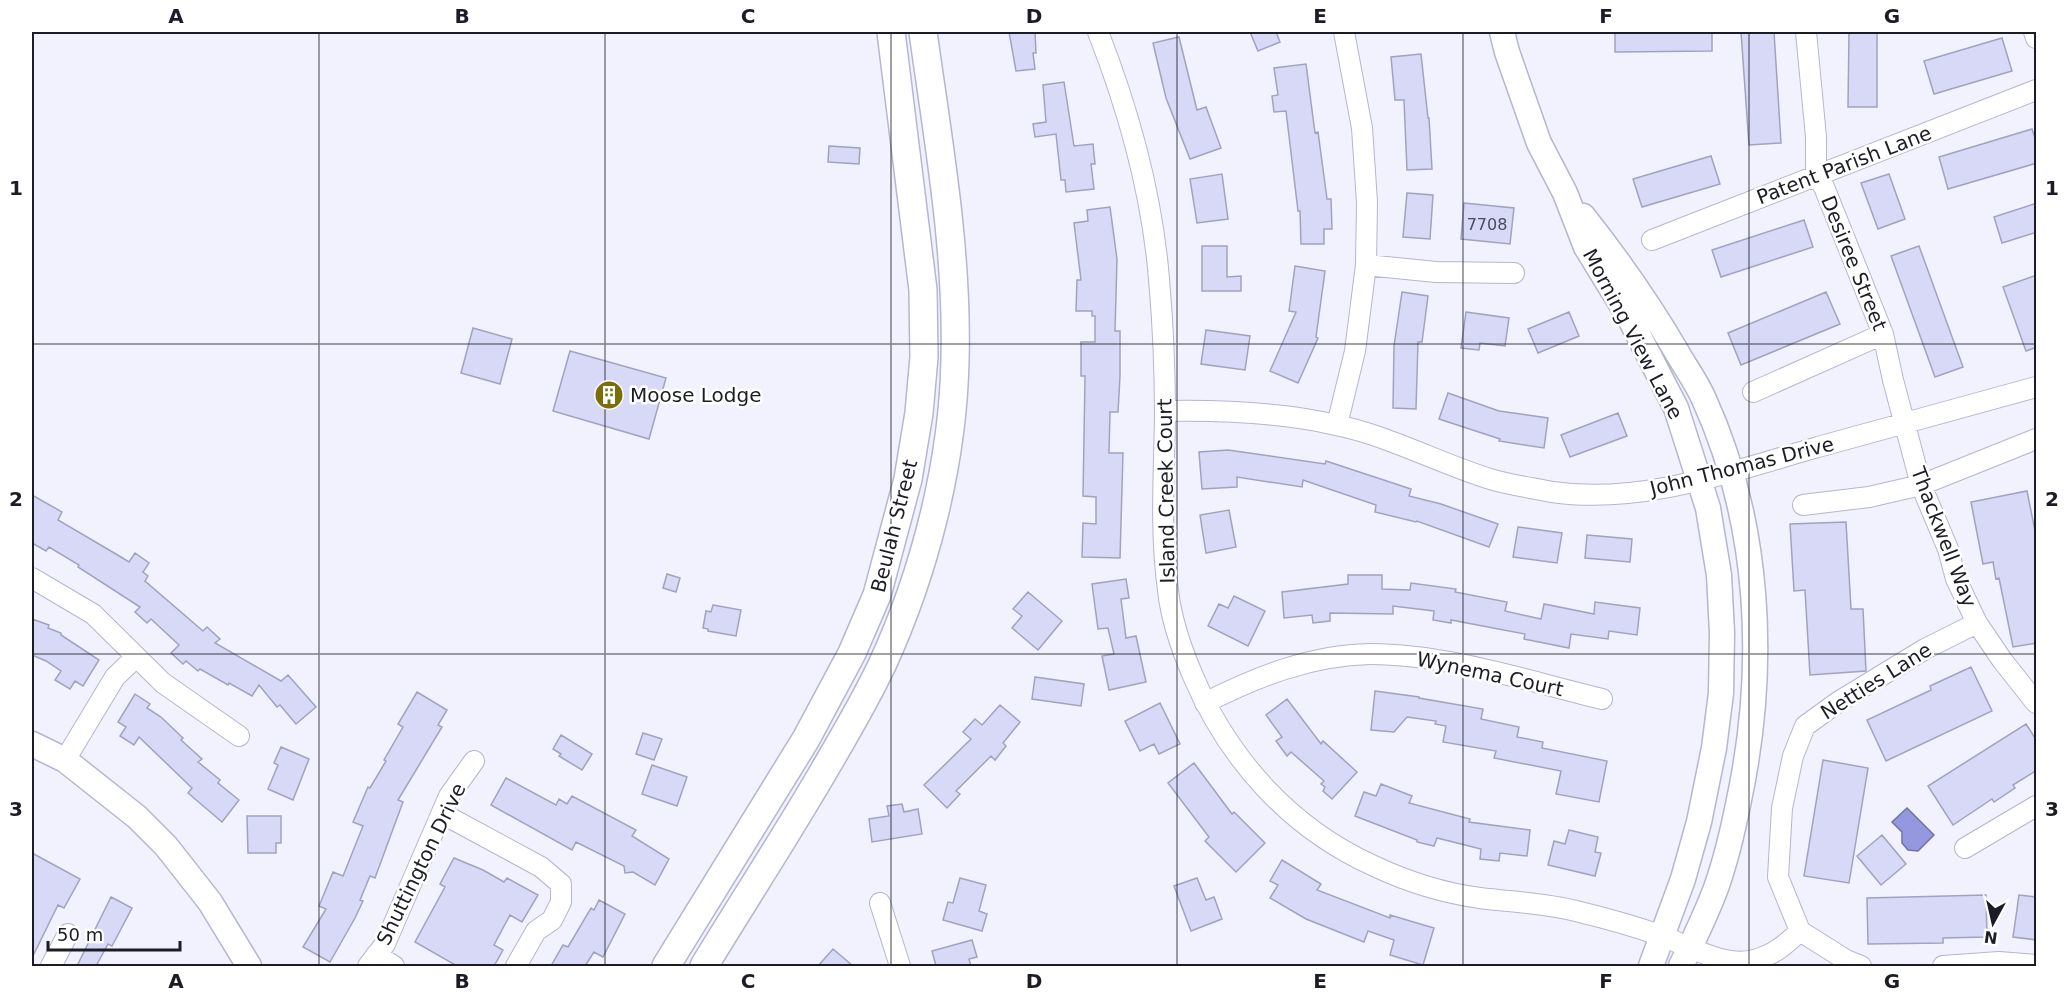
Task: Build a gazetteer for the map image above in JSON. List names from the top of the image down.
{
  "streets": {
    "main road": ["Beulah Street"],
    "street": [
      "Patent Parish Lane",
      "Desiree Street",
      "Morning View Lane",
      "John Thomas Drive",
      "Island Creek Court",
      "Thackwell Way",
      "Wynema Court",
      "Netties Lane",
      "Shuttington Drive"
    ]
  },
  "crossings": [
    ["Patent Parish Lane", "Desiree Street"],
    ["Desiree Street", "John Thomas Drive"],
    ["Desiree Street", "Thackwell Way"],
    ["Morning View Lane", "John Thomas Drive"],
    ["Morning View Lane", "Island Creek Court"],
    ["John Thomas Drive", "Island Creek Court"],
    ["John Thomas Drive", "Thackwell Way"],
    ["Island Creek Court", "Wynema Court"],
    ["Thackwell Way", "Netties Lane"]
  ],
  "places": {
    "building": ["Moose Lodge"]
  },
  "house_numbers": ["7708"],
  "scale_bar": "50 m",
  "north": "bottom",
  "grid": {
    "columns": [
      "A",
      "B",
      "C",
      "D",
      "E",
      "F",
      "G"
    ],
    "rows": ["1", "2", "3"]
  }
}
